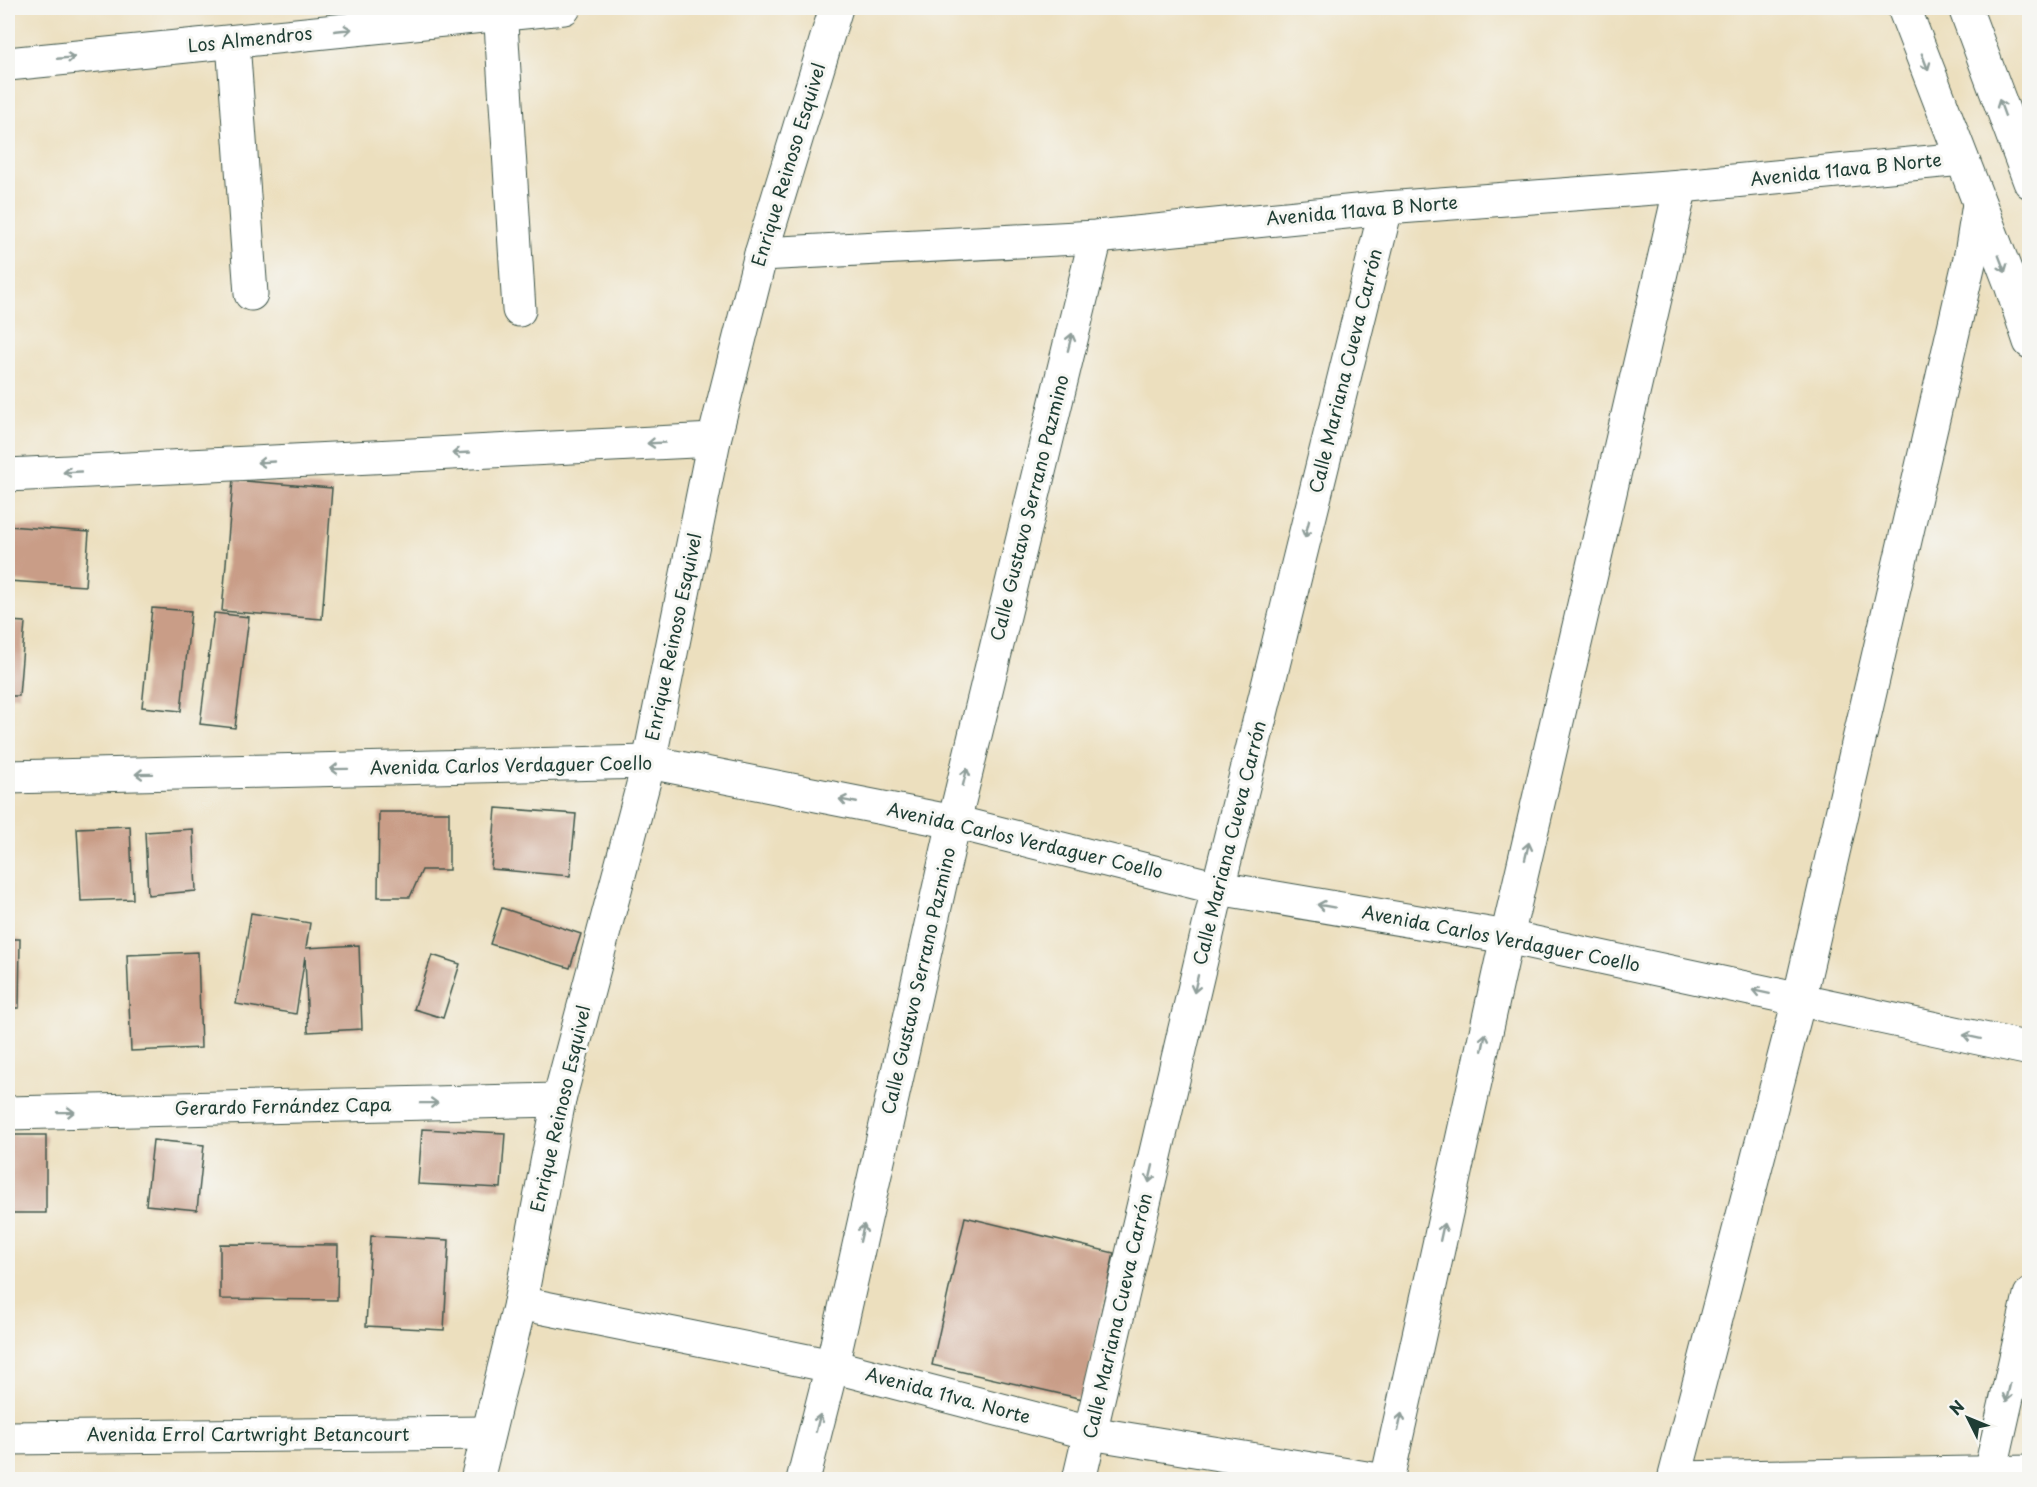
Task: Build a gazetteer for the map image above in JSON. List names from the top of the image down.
{
  "streets": {
    "street": [
      "Los Almendros",
      "Enrique Reinoso Esquivel",
      "Avenida 11ava B Norte",
      "Calle Mariana Cueva Carrón",
      "Calle Gustavo Serrano Pazmino",
      "Avenida Carlos Verdaguer Coello",
      "Gerardo Fernández Capa",
      "Avenida 11va. Norte",
      "Avenida Errol Cartwright Betancourt"
    ]
  },
  "crossings": [
    ["Enrique Reinoso Esquivel", "Avenida 11ava B Norte"],
    ["Enrique Reinoso Esquivel", "Avenida Carlos Verdaguer Coello"],
    ["Enrique Reinoso Esquivel", "Gerardo Fernández Capa"],
    ["Enrique Reinoso Esquivel", "Avenida 11va. Norte"],
    ["Enrique Reinoso Esquivel", "Avenida Errol Cartwright Betancourt"],
    ["Avenida 11ava B Norte", "Calle Mariana Cueva Carrón"],
    ["Avenida 11ava B Norte", "Calle Gustavo Serrano Pazmino"],
    ["Calle Mariana Cueva Carrón", "Avenida Carlos Verdaguer Coello"],
    ["Calle Mariana Cueva Carrón", "Avenida 11va. Norte"],
    ["Calle Gustavo Serrano Pazmino", "Avenida Carlos Verdaguer Coello"],
    ["Calle Gustavo Serrano Pazmino", "Avenida 11va. Norte"]
  ],
  "one_way": [
    "Los Almendros",
    "Calle Gustavo Serrano Pazmino",
    "Avenida Carlos Verdaguer Coello",
    "Gerardo Fernández Capa"
  ],
  "north": "top left"
}
